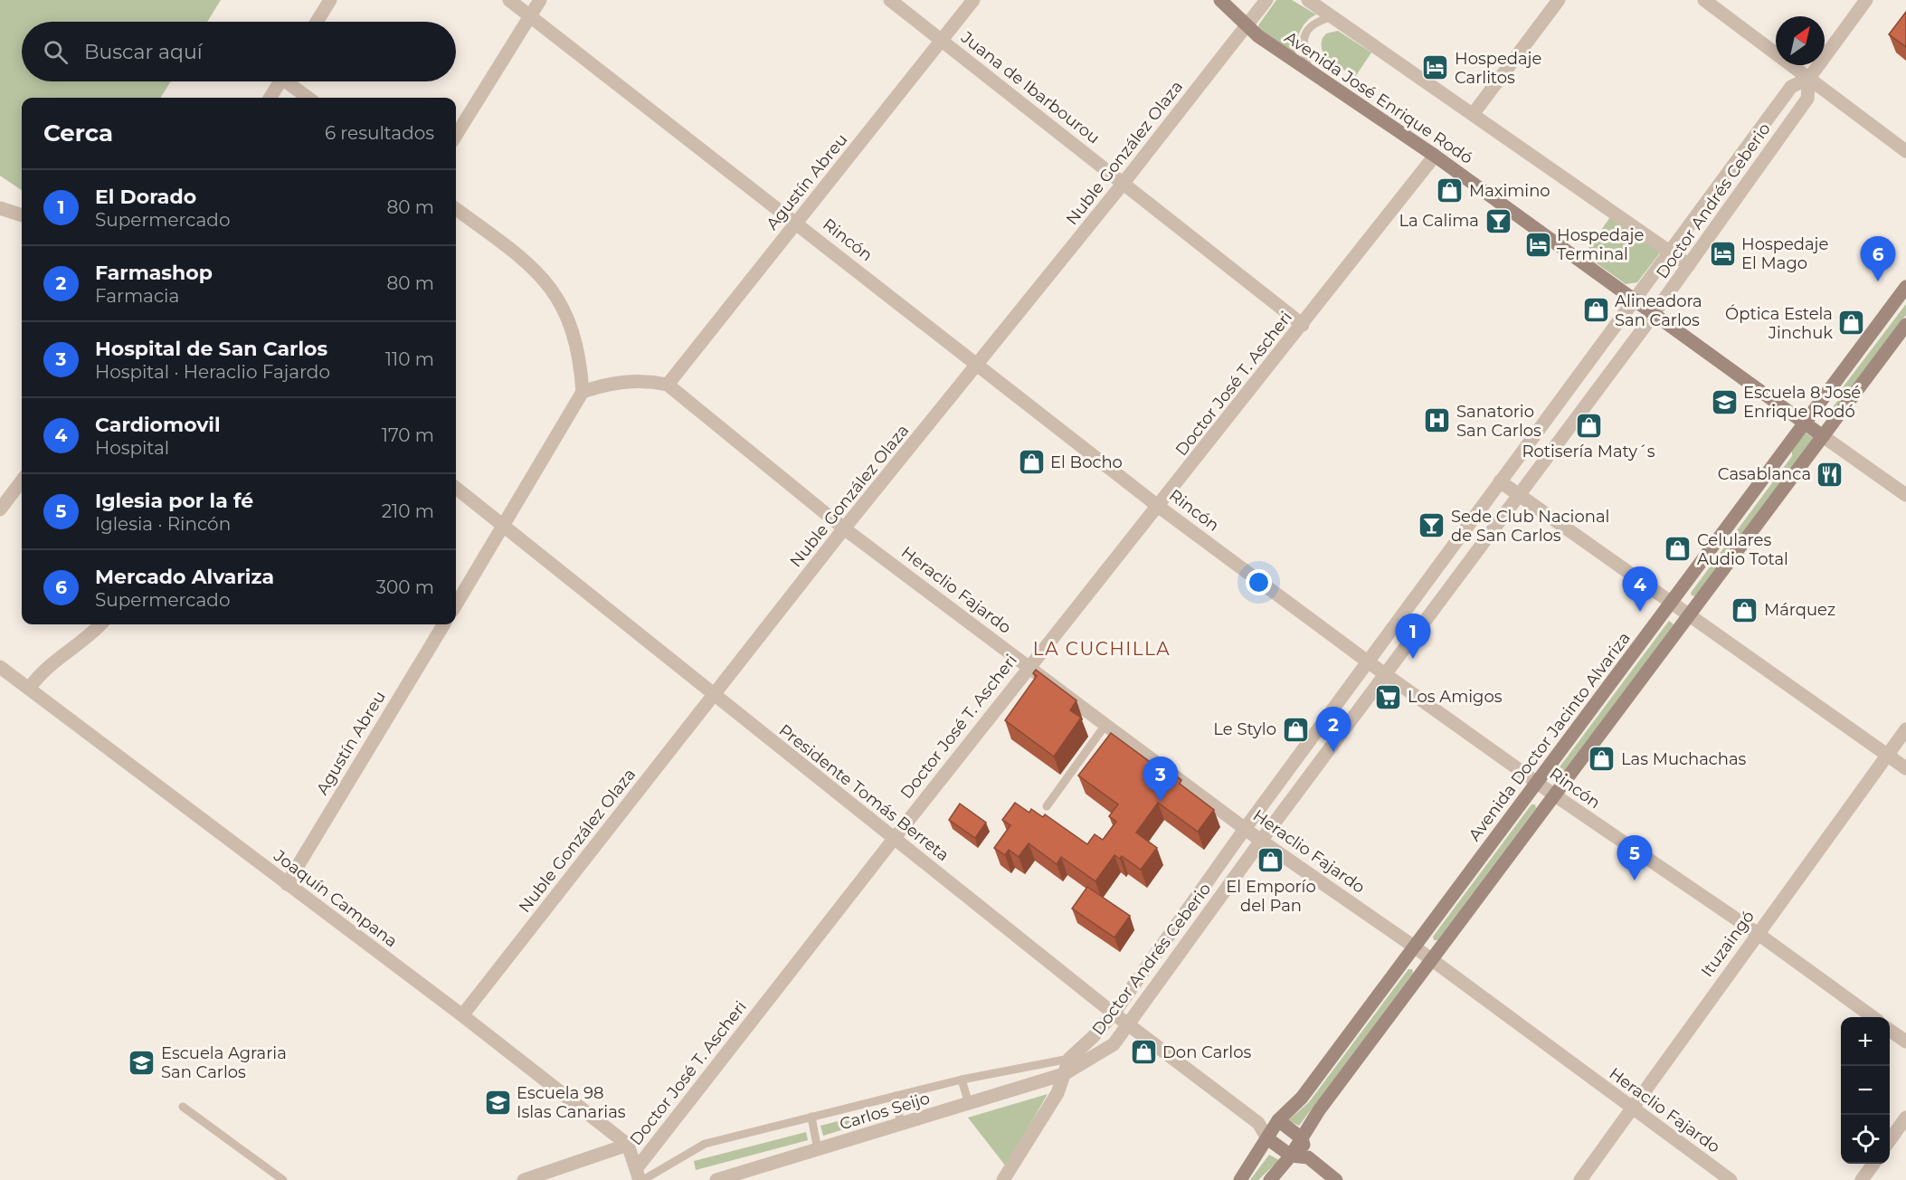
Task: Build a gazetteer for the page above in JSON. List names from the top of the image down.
{
  "streets": {
    "main road": ["Avenida José Enrique Rodó", "Avenida Doctor Jacinto Alvariza", "Presidente Tomás Berreta"],
    "street": [
      "Juana de Ibarbourou",
      "Nuble González Olaza",
      "Agustín Abreu",
      "Doctor Andrés Ceberio",
      "Rincón",
      "Doctor José T. Ascheri",
      "Heraclio Fajardo",
      "Joaquín Campana",
      "Ituzaingó",
      "Carlos Seijo"
    ]
  },
  "crossings": [
    ["Juana de Ibarbourou", "Nuble González Olaza"],
    ["Juana de Ibarbourou", "Agustín Abreu"],
    ["Juana de Ibarbourou", "Doctor José T. Ascheri"],
    ["Avenida José Enrique Rodó", "Nuble González Olaza"],
    ["Avenida José Enrique Rodó", "Doctor Andrés Ceberio"],
    ["Avenida José Enrique Rodó", "Doctor José T. Ascheri"],
    ["Avenida José Enrique Rodó", "Avenida Doctor Jacinto Alvariza"],
    ["Nuble González Olaza", "Rincón"],
    ["Nuble González Olaza", "Heraclio Fajardo"],
    ["Nuble González Olaza", "Presidente Tomás Berreta"],
    ["Nuble González Olaza", "Joaquín Campana"],
    ["Agustín Abreu", "Rincón"],
    ["Agustín Abreu", "Heraclio Fajardo"],
    ["Agustín Abreu", "Joaquín Campana"],
    ["Doctor Andrés Ceberio", "Rincón"],
    ["Doctor Andrés Ceberio", "Heraclio Fajardo"],
    ["Doctor Andrés Ceberio", "Presidente Tomás Berreta"],
    ["Doctor Andrés Ceberio", "Carlos Seijo"],
    ["Rincón", "Doctor José T. Ascheri"],
    ["Rincón", "Avenida Doctor Jacinto Alvariza"],
    ["Rincón", "Ituzaingó"],
    ["Doctor José T. Ascheri", "Heraclio Fajardo"],
    ["Doctor José T. Ascheri", "Presidente Tomás Berreta"],
    ["Heraclio Fajardo", "Avenida Doctor Jacinto Alvariza"],
    ["Heraclio Fajardo", "Ituzaingó"],
    ["Avenida Doctor Jacinto Alvariza", "Presidente Tomás Berreta"]
  ],
  "districts": ["LA CUCHILLA"],
  "places": {
    "hotel": ["Hospedaje Carlitos", "Hospedaje Terminal", "Hospedaje El Mago"],
    "shop": [
      "Maximino",
      "Alineadora San Carlos",
      "Óptica Estela Jinchuk",
      "Rotisería Maty´s",
      "El Bocho",
      "Celulares Audio Total",
      "Márquez",
      "Le Stylo",
      "Las Muchachas",
      "El Emporío del Pan",
      "Don Carlos"
    ],
    "bar": ["La Calima", "Sede Club Nacional de San Carlos"],
    "school or university": ["Escuela 8 José Enrique Rodó", "Escuela Agraria San Carlos", "Escuela 98 Islas Canarias"],
    "hospital": ["Sanatorio San Carlos"],
    "restaurant": ["Casablanca"],
    "supermarket": ["Los Amigos"]
  },
  "north": "top right",
  "page": {
    "search": "Buscar aquí",
    "heading": ["Cerca", "6 resultados"],
    "list": [
      {
        "mark": "1",
        "name": "El Dorado",
        "note": "Supermercado",
        "value": "80 m"
      },
      {
        "mark": "2",
        "name": "Farmashop",
        "note": "Farmacia",
        "value": "80 m"
      },
      {
        "mark": "3",
        "name": "Hospital de San Carlos",
        "note": "Hospital · Heraclio Fajardo",
        "value": "110 m"
      },
      {
        "mark": "4",
        "name": "Cardiomovil",
        "note": "Hospital",
        "value": "170 m"
      },
      {
        "mark": "5",
        "name": "Iglesia por la fé",
        "note": "Iglesia · Rincón",
        "value": "210 m"
      },
      {
        "mark": "6",
        "name": "Mercado Alvariza",
        "note": "Supermercado",
        "value": "300 m"
      }
    ],
    "pins": [
      "6",
      "4",
      "1",
      "2",
      "3",
      "5"
    ],
    "map_buttons": ["+", "−"]
  }
}
